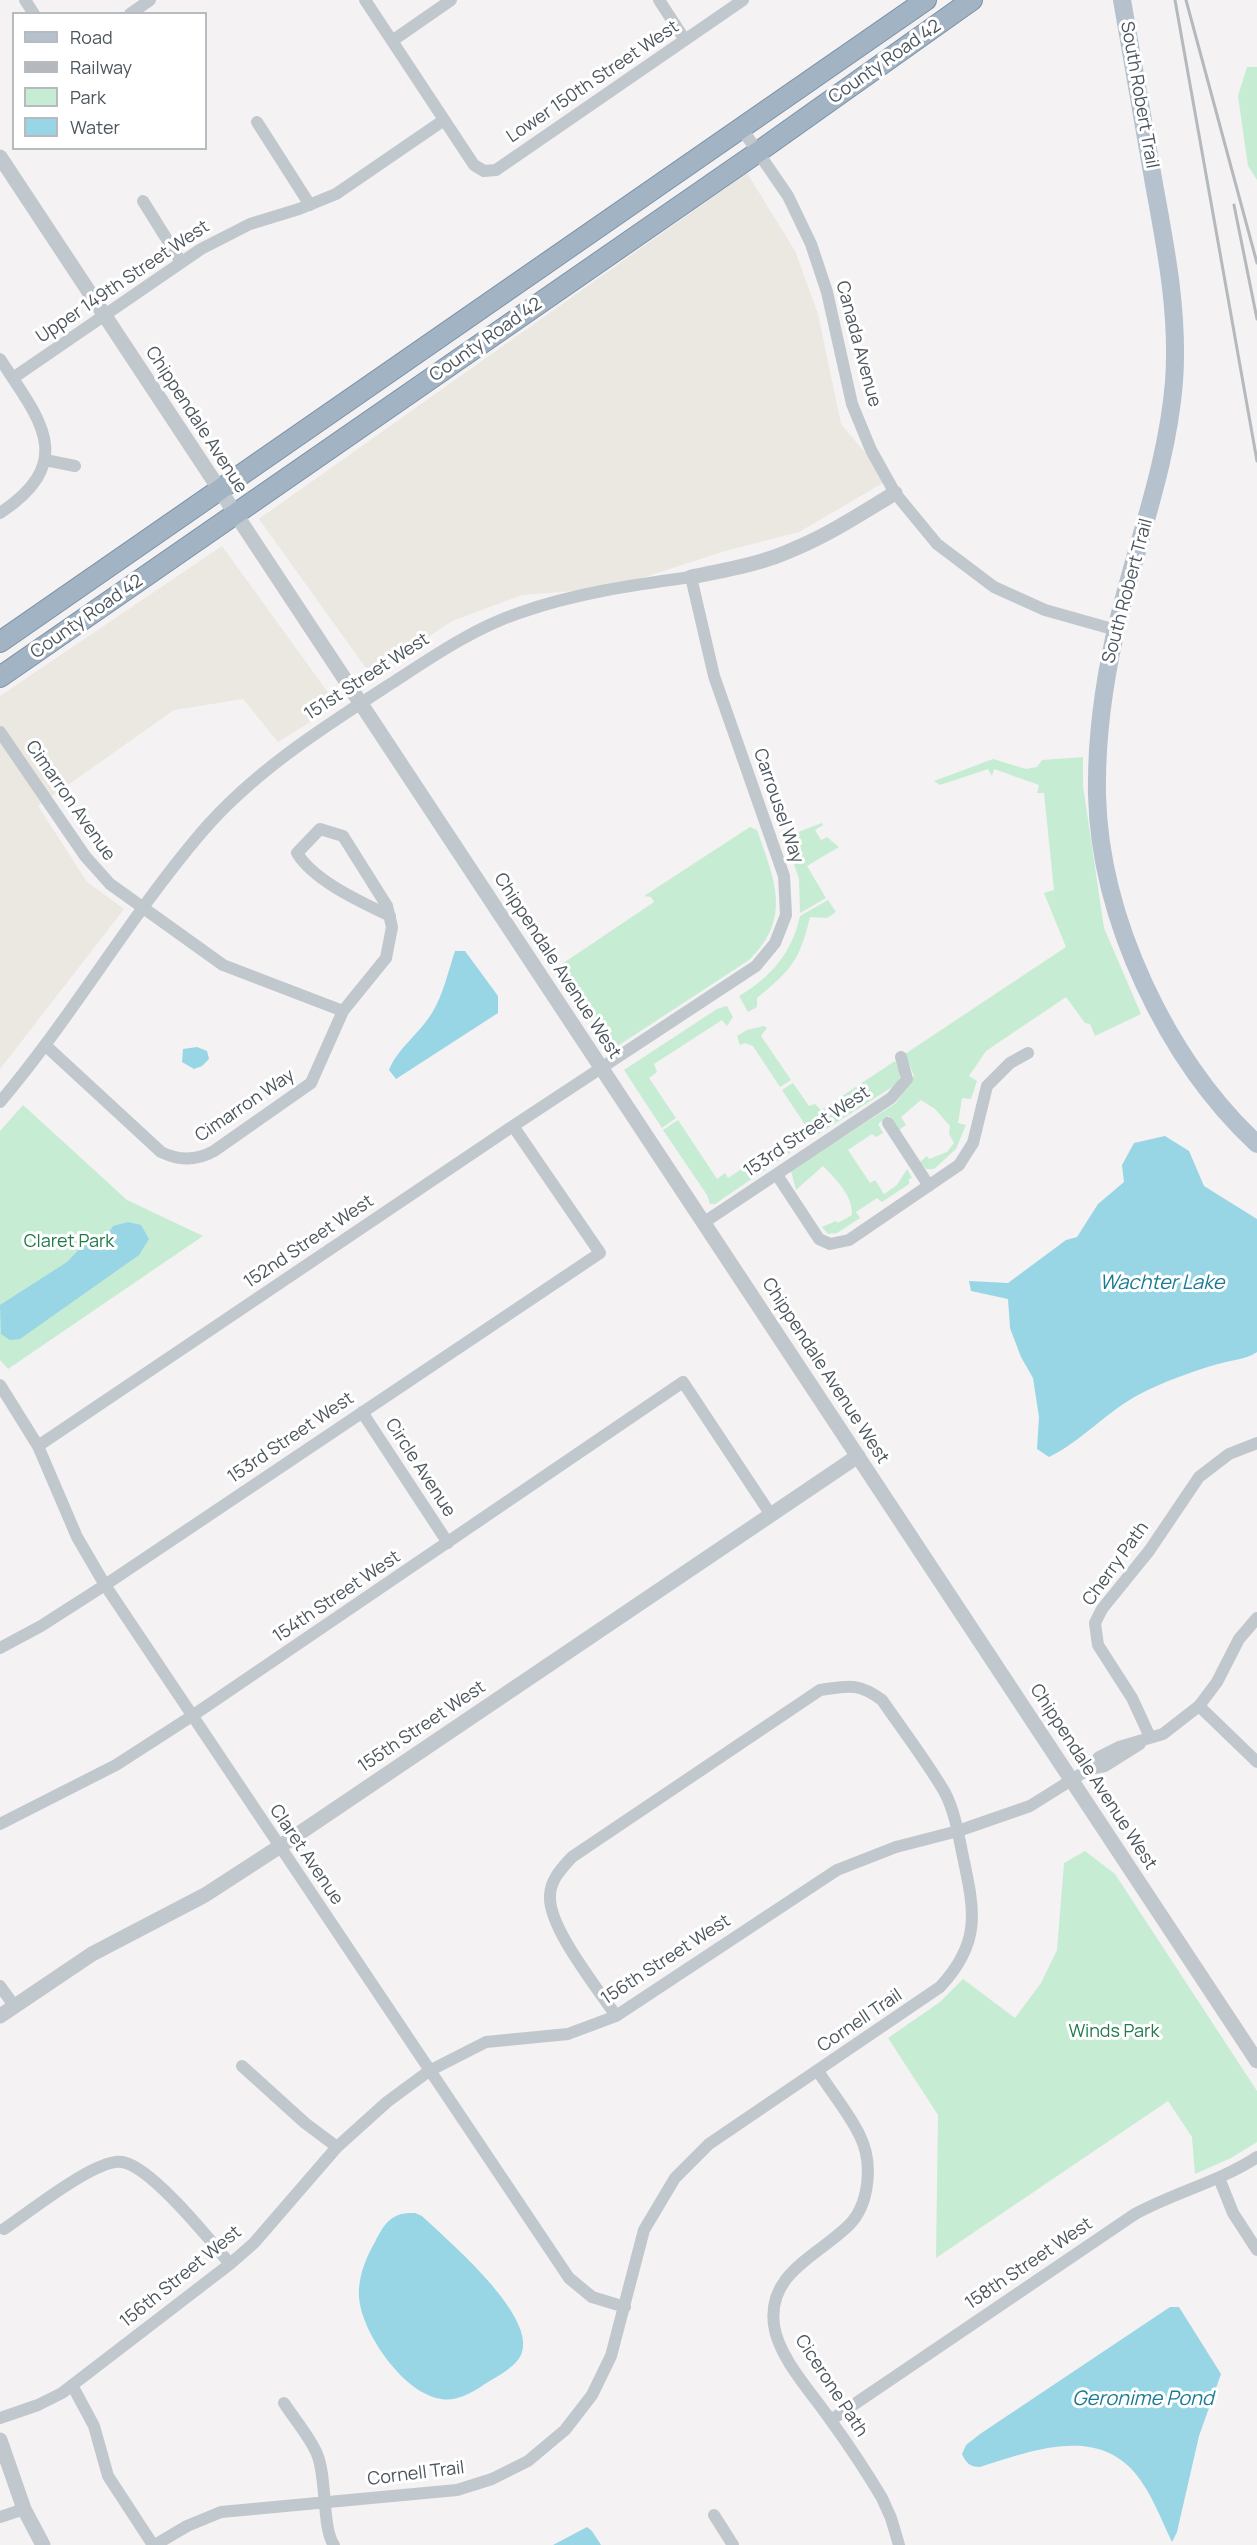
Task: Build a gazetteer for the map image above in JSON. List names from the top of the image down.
{
  "streets": {
    "highway": ["County Road 42"],
    "main road": ["South Robert Trail"],
    "street": [
      "Lower 150th Street West",
      "Upper 149th Street West",
      "Canada Avenue",
      "Chippendale Avenue",
      "151st Street West",
      "Cimarron Avenue",
      "Carrousel Way",
      "Chippendale Avenue West",
      "Cimarron Way",
      "153rd Street West",
      "152nd Street West",
      "Circle Avenue",
      "Cherry Path",
      "154th Street West",
      "155th Street West",
      "Claret Avenue",
      "156th Street West",
      "Cornell Trail",
      "158th Street West",
      "Cicerone Path"
    ]
  },
  "crossings": [
    ["County Road 42", "Canada Avenue"],
    ["County Road 42", "Chippendale Avenue"],
    ["Lower 150th Street West", "Upper 149th Street West"],
    ["South Robert Trail", "Canada Avenue"],
    ["Upper 149th Street West", "Chippendale Avenue"],
    ["Canada Avenue", "151st Street West"],
    ["Chippendale Avenue", "151st Street West"],
    ["Chippendale Avenue", "Chippendale Avenue West"],
    ["151st Street West", "Cimarron Avenue"],
    ["151st Street West", "Carrousel Way"],
    ["151st Street West", "Chippendale Avenue West"],
    ["151st Street West", "Cimarron Way"],
    ["Carrousel Way", "Chippendale Avenue West"],
    ["Carrousel Way", "152nd Street West"],
    ["Chippendale Avenue West", "153rd Street West"],
    ["Chippendale Avenue West", "152nd Street West"],
    ["Chippendale Avenue West", "155th Street West"],
    ["Chippendale Avenue West", "156th Street West"],
    ["153rd Street West", "152nd Street West"],
    ["153rd Street West", "Circle Avenue"],
    ["153rd Street West", "Claret Avenue"],
    ["152nd Street West", "Claret Avenue"],
    ["Circle Avenue", "154th Street West"],
    ["Cherry Path", "156th Street West"],
    ["154th Street West", "155th Street West"],
    ["154th Street West", "Claret Avenue"],
    ["155th Street West", "Claret Avenue"],
    ["Claret Avenue", "156th Street West"],
    ["Claret Avenue", "Cornell Trail"],
    ["156th Street West", "Cornell Trail"],
    ["Cornell Trail", "Cicerone Path"],
    ["158th Street West", "Cicerone Path"]
  ],
  "water": ["Wachter Lake", "Geronime Pond"],
  "parks": ["Claret Park", "Winds Park"],
  "legend": [
    "Road",
    "Railway",
    "Park",
    "Water"
  ]
}
